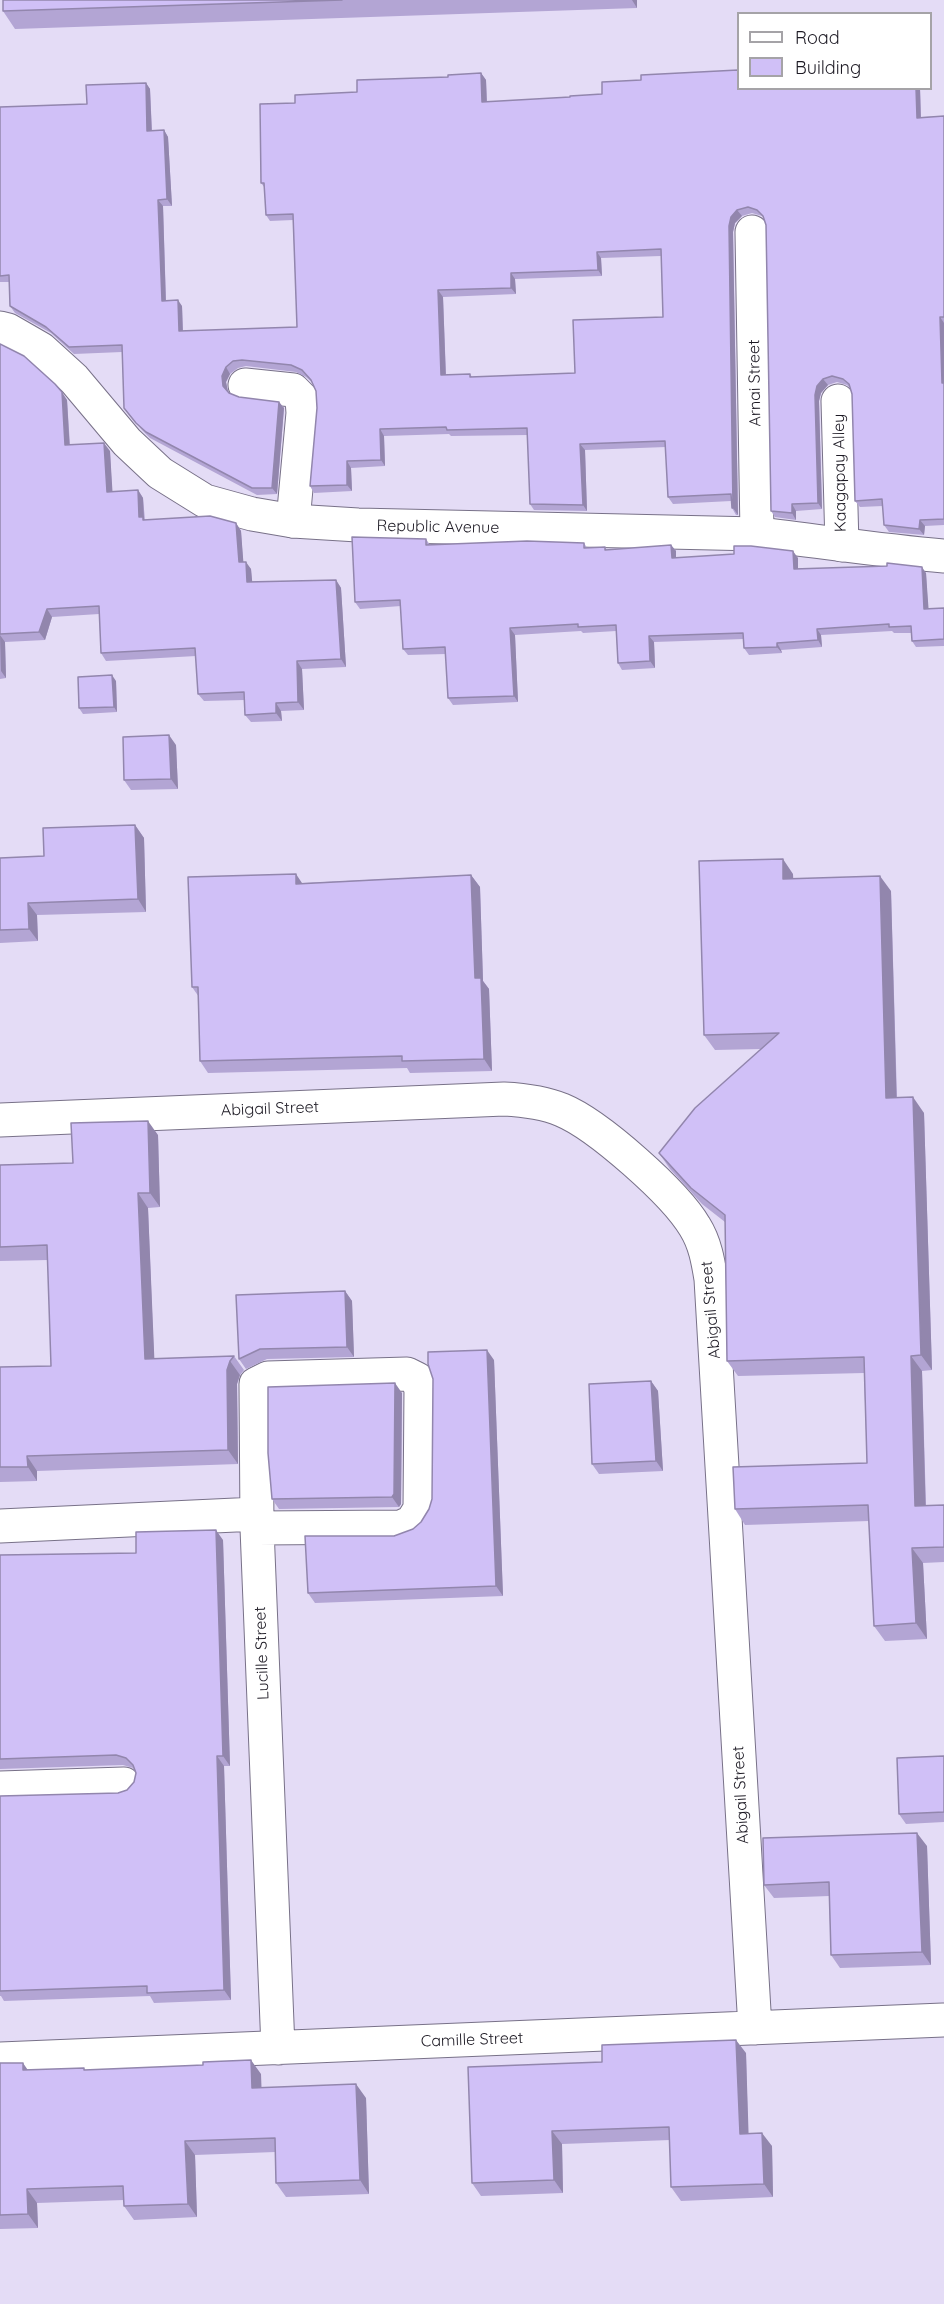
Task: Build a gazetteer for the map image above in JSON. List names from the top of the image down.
{
  "streets": {
    "street": [
      "Arnai Street",
      "Kaagapay Alley",
      "Republic Avenue",
      "Abigail Street",
      "Lucille Street",
      "Camille Street"
    ]
  },
  "crossings": [
    ["Arnai Street", "Republic Avenue"],
    ["Kaagapay Alley", "Republic Avenue"],
    ["Abigail Street", "Camille Street"],
    ["Lucille Street", "Camille Street"]
  ],
  "legend": ["Road", "Building"]
}
